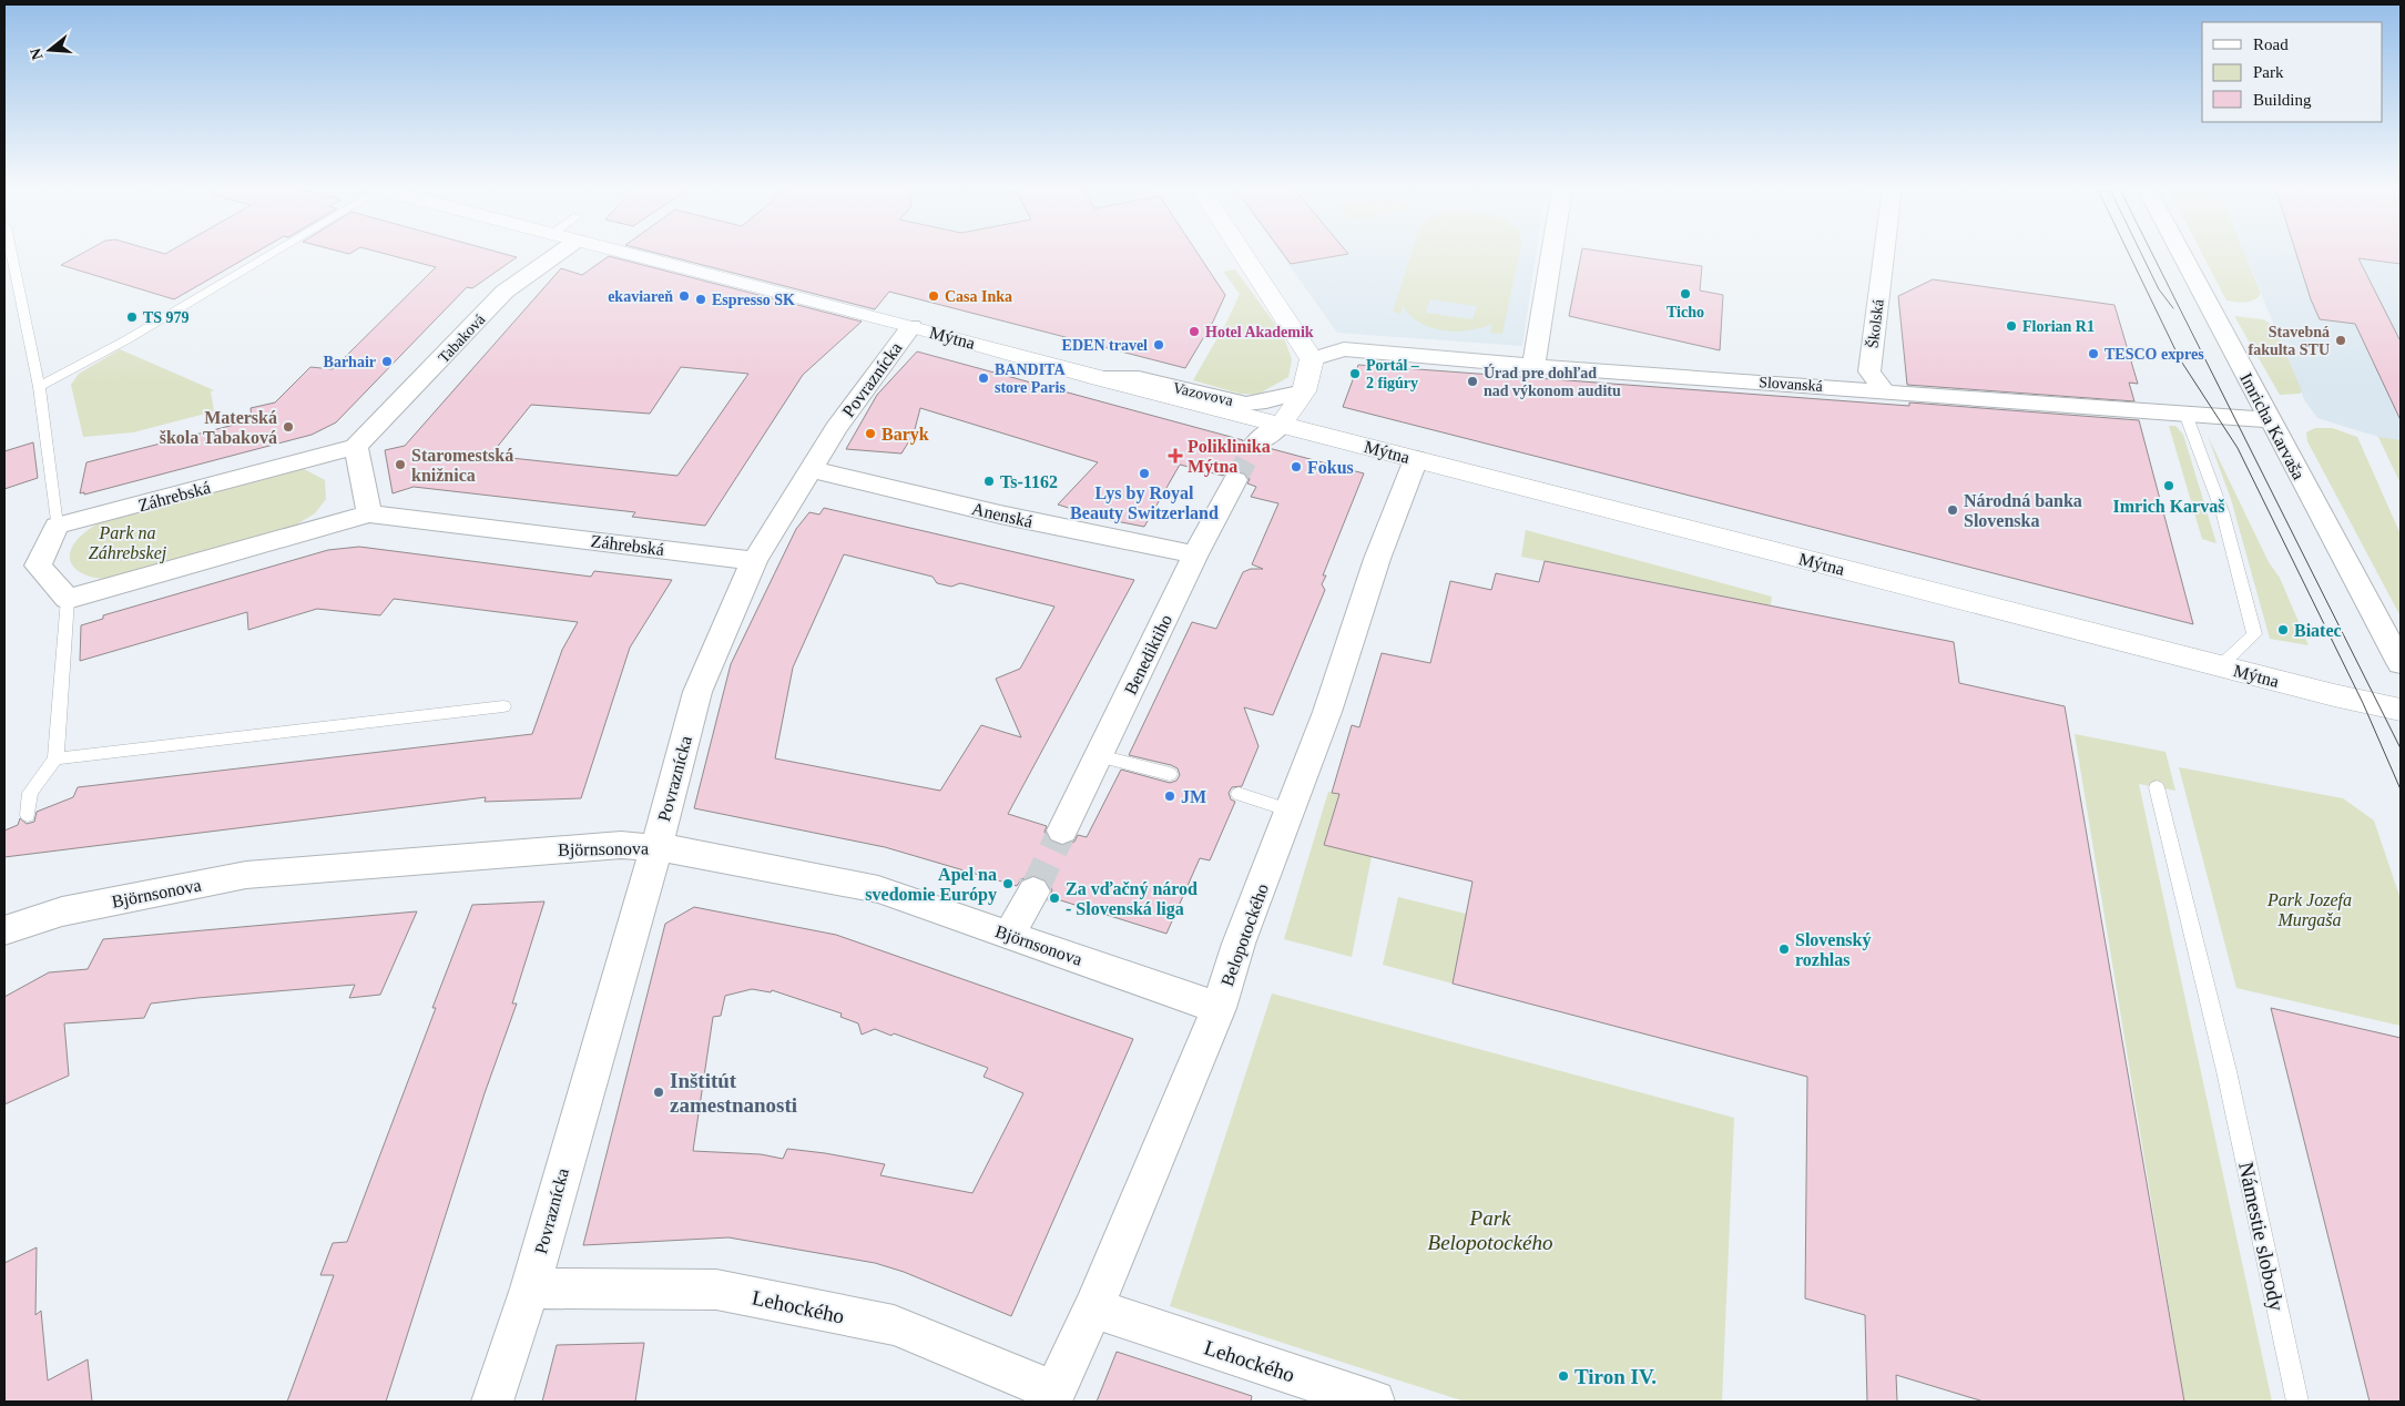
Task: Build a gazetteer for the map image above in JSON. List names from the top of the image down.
{
  "streets": {
    "main road": ["Mýtna"],
    "street": [
      "Školská",
      "Tabaková",
      "Povraznícka",
      "Slovanská",
      "Vazovova",
      "Imricha Karvaša",
      "Záhrebská",
      "Anenská",
      "Benediktiho",
      "Björnsonova",
      "Belopotockého",
      "Lehockého"
    ],
    "lane": ["Námestie slobody"]
  },
  "crossings": [
    ["Školská", "Slovanská"],
    ["Mýtna", "Povraznícka"],
    ["Mýtna", "Vazovova"],
    ["Mýtna", "Belopotockého"],
    ["Tabaková", "Záhrebská"],
    ["Povraznícka", "Záhrebská"],
    ["Povraznícka", "Anenská"],
    ["Povraznícka", "Björnsonova"],
    ["Povraznícka", "Lehockého"],
    ["Slovanská", "Imricha Karvaša"],
    ["Anenská", "Benediktiho"],
    ["Björnsonova", "Belopotockého"],
    ["Belopotockého", "Lehockého"]
  ],
  "parks": ["Park na Záhrebskej", "Park Jozefa Murgaša", "Park Belopotockého"],
  "places": {
    "other": [
      "Ticho",
      "ekaviareň",
      "Casa Inka",
      "Espresso SK",
      "TS 979",
      "Florian R1",
      "Hotel Akademik",
      "Stavebná fakulta STU",
      "EDEN travel",
      "TESCO expres",
      "Barhair",
      "Portál – 2 figúry",
      "BANDITA store Paris",
      "Úrad pre dohľad nad výkonom auditu",
      "Materská škola Tabaková",
      "Baryk",
      "Staromestská knižnica",
      "Fokus",
      "Lys by Royal Beauty Switzerland",
      "Ts-1162",
      "Imrich Karvaš",
      "Národná banka Slovenska",
      "Biatec",
      "JM",
      "Apel na svedomie Európy",
      "Za vďačný národ - Slovenská liga",
      "Slovenský rozhlas",
      "Inštitút zamestnanosti",
      "Tiron IV."
    ],
    "health": ["Poliklinika Mýtna"]
  },
  "legend": ["Road", "Park", "Building"],
  "north": "left"
}
